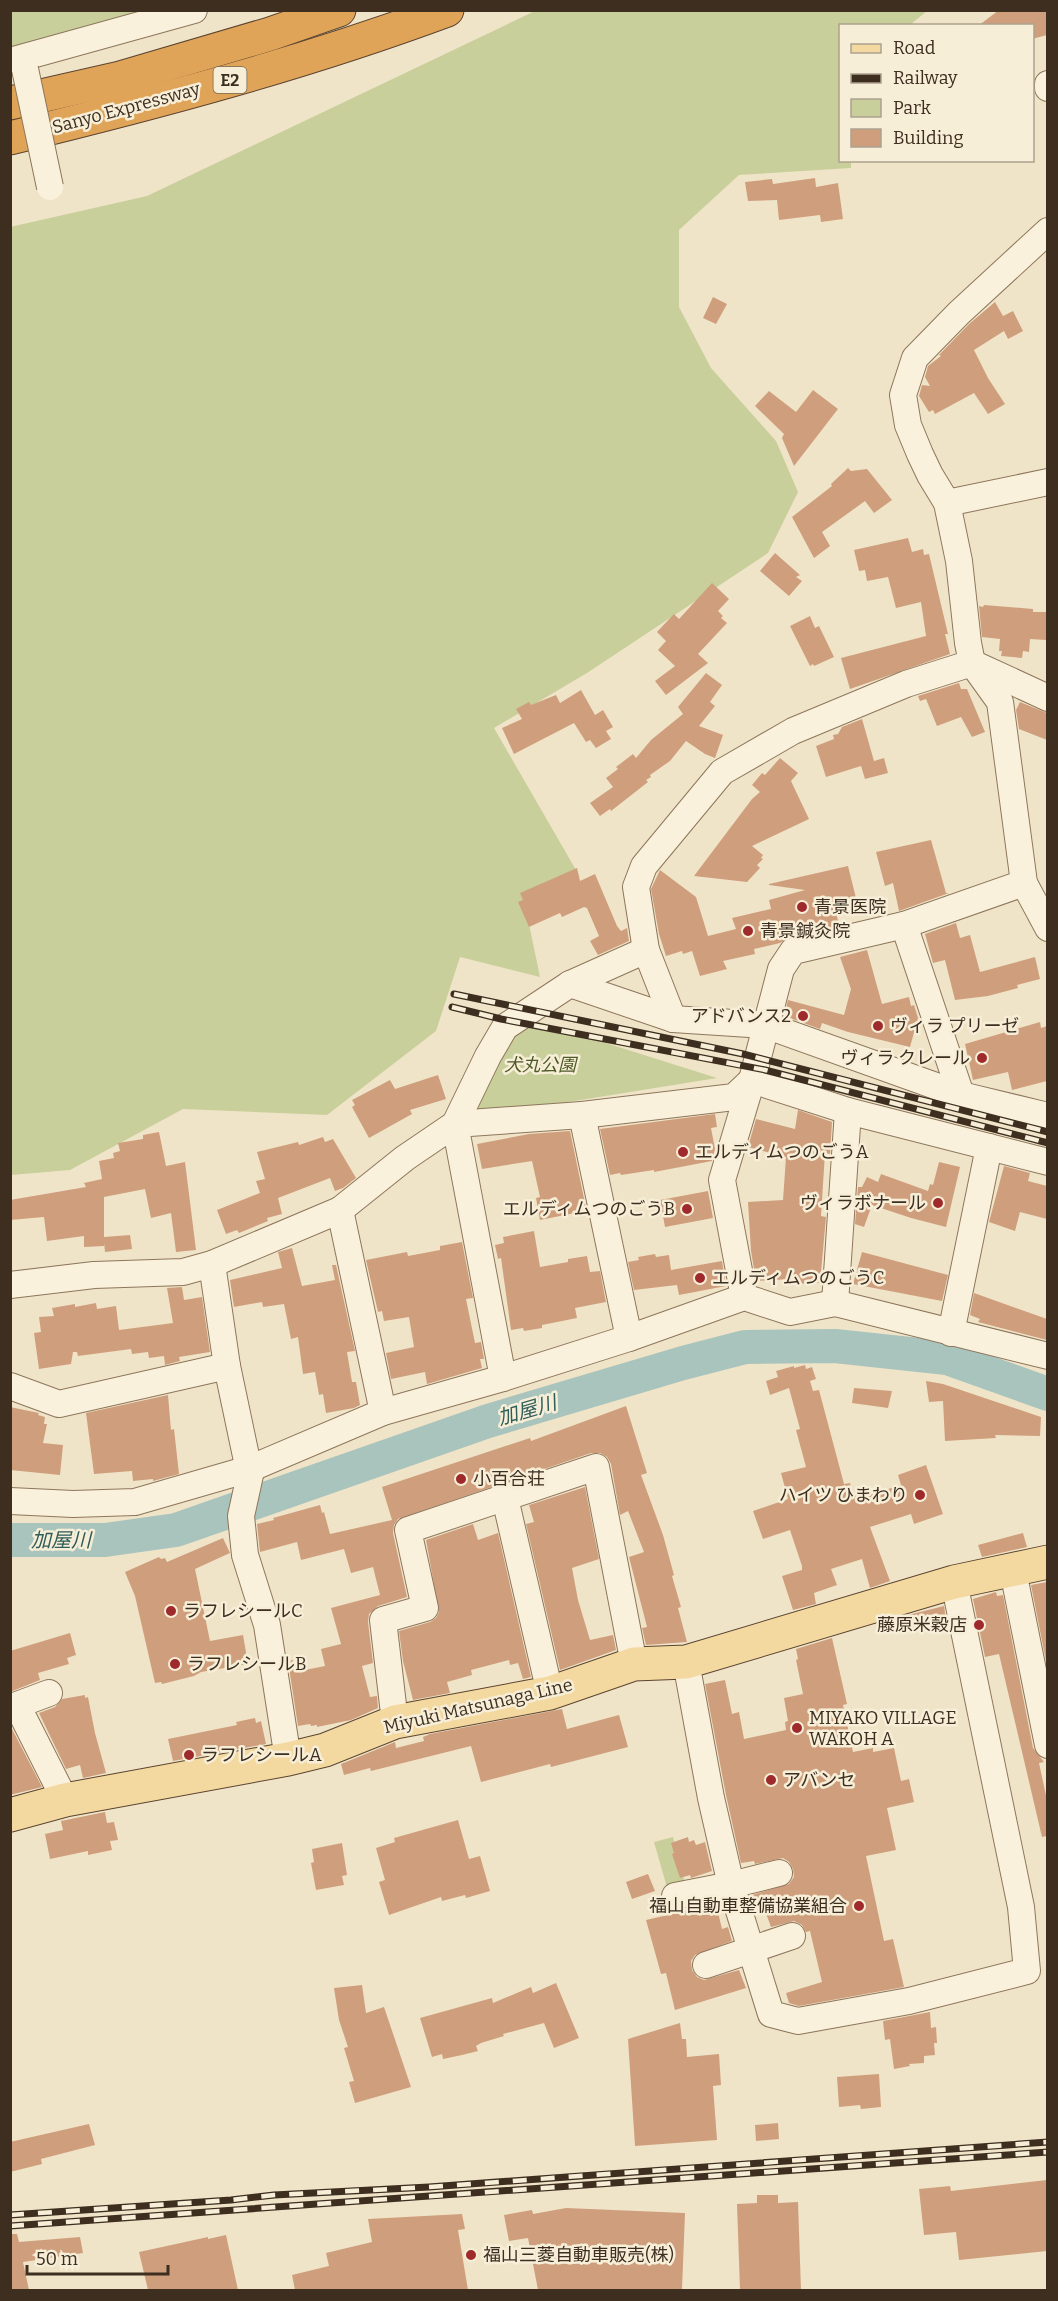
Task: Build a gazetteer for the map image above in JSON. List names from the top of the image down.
{
  "streets": {
    "highway": ["E2", "Sanyo Expressway"],
    "main road": ["Miyuki Matsunaga Line"]
  },
  "water": ["加屋川"],
  "parks": ["犬丸公園"],
  "places": [
    "青景医院",
    "青景鍼灸院",
    "アドバンス2",
    "ヴィラ プリーゼ",
    "ヴィラ クレール",
    "エルディムつのごうA",
    "ヴィラボナール",
    "エルディムつのごうB",
    "エルディムつのごうC",
    "小百合荘",
    "ハイツ ひまわり",
    "ラフレシールC",
    "藤原米穀店",
    "ラフレシールB",
    "MIYAKO VILLAGE WAKOH A",
    "ラフレシールA",
    "アバンセ",
    "福山自動車整備協業組合",
    "福山三菱自動車販売(株)"
  ],
  "legend": [
    "Road",
    "Railway",
    "Park",
    "Building"
  ],
  "scale_bar": "50 m"
}
